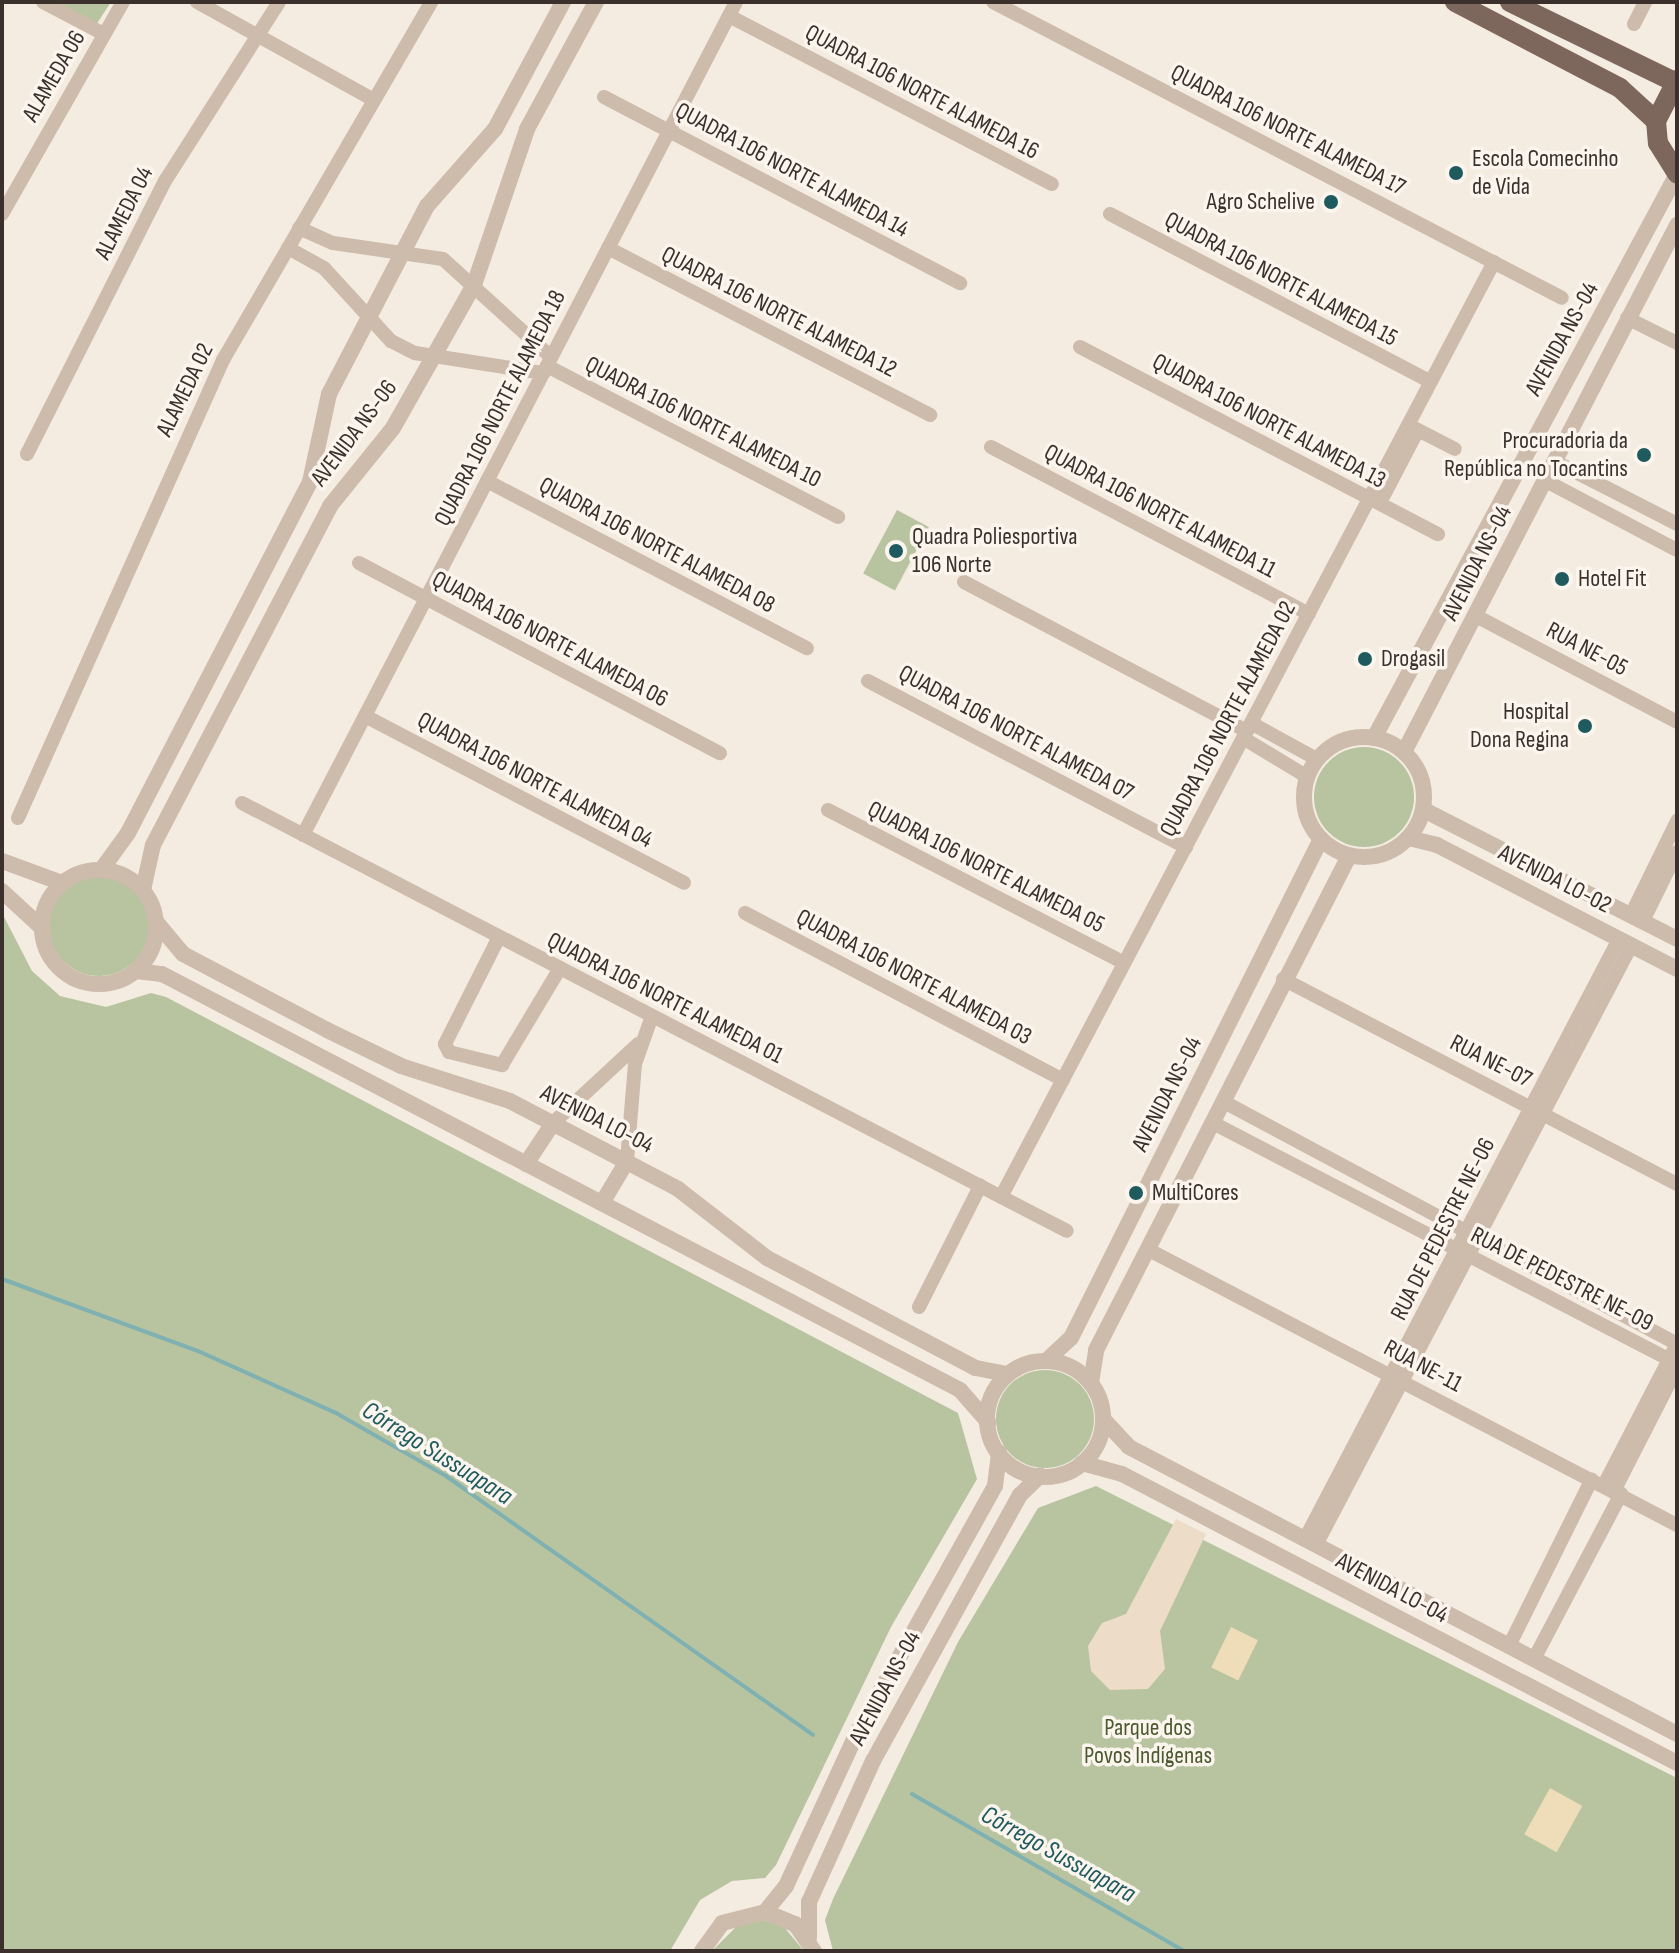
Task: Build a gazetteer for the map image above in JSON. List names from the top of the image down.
{
  "streets": {
    "street": [
      "ALAMEDA 06",
      "QUADRA 106 NORTE ALAMEDA 16",
      "QUADRA 106 NORTE ALAMEDA 17",
      "QUADRA 106 NORTE ALAMEDA 14",
      "ALAMEDA 04",
      "QUADRA 106 NORTE ALAMEDA 15",
      "QUADRA 106 NORTE ALAMEDA 12",
      "AVENIDA NS-04",
      "ALAMEDA 02",
      "QUADRA 106 NORTE ALAMEDA 18",
      "QUADRA 106 NORTE ALAMEDA 13",
      "QUADRA 106 NORTE ALAMEDA 10",
      "AVENIDA NS-06",
      "QUADRA 106 NORTE ALAMEDA 11",
      "QUADRA 106 NORTE ALAMEDA 08",
      "QUADRA 106 NORTE ALAMEDA 06",
      "RUA NE-05",
      "QUADRA 106 NORTE ALAMEDA 02",
      "QUADRA 106 NORTE ALAMEDA 07",
      "QUADRA 106 NORTE ALAMEDA 04",
      "QUADRA 106 NORTE ALAMEDA 05",
      "AVENIDA LO-02",
      "QUADRA 106 NORTE ALAMEDA 03",
      "QUADRA 106 NORTE ALAMEDA 01",
      "RUA NE-07",
      "AVENIDA LO-04",
      "RUA DE PEDESTRE NE-06",
      "RUA DE PEDESTRE NE-09",
      "RUA NE-11"
    ]
  },
  "crossings": [
    ["QUADRA 106 NORTE ALAMEDA 16", "QUADRA 106 NORTE ALAMEDA 18"],
    ["QUADRA 106 NORTE ALAMEDA 17", "QUADRA 106 NORTE ALAMEDA 02"],
    ["QUADRA 106 NORTE ALAMEDA 14", "QUADRA 106 NORTE ALAMEDA 18"],
    ["QUADRA 106 NORTE ALAMEDA 15", "QUADRA 106 NORTE ALAMEDA 02"],
    ["QUADRA 106 NORTE ALAMEDA 12", "QUADRA 106 NORTE ALAMEDA 18"],
    ["AVENIDA NS-04", "RUA NE-05"],
    ["AVENIDA NS-04", "AVENIDA LO-02"],
    ["AVENIDA NS-04", "AVENIDA LO-04"],
    ["QUADRA 106 NORTE ALAMEDA 18", "QUADRA 106 NORTE ALAMEDA 10"],
    ["QUADRA 106 NORTE ALAMEDA 18", "QUADRA 106 NORTE ALAMEDA 08"],
    ["QUADRA 106 NORTE ALAMEDA 18", "QUADRA 106 NORTE ALAMEDA 06"],
    ["QUADRA 106 NORTE ALAMEDA 18", "QUADRA 106 NORTE ALAMEDA 04"],
    ["QUADRA 106 NORTE ALAMEDA 18", "QUADRA 106 NORTE ALAMEDA 01"],
    ["QUADRA 106 NORTE ALAMEDA 13", "QUADRA 106 NORTE ALAMEDA 02"],
    ["AVENIDA NS-06", "AVENIDA LO-04"],
    ["QUADRA 106 NORTE ALAMEDA 11", "QUADRA 106 NORTE ALAMEDA 02"],
    ["QUADRA 106 NORTE ALAMEDA 02", "QUADRA 106 NORTE ALAMEDA 07"],
    ["QUADRA 106 NORTE ALAMEDA 02", "QUADRA 106 NORTE ALAMEDA 05"],
    ["QUADRA 106 NORTE ALAMEDA 02", "QUADRA 106 NORTE ALAMEDA 03"],
    ["QUADRA 106 NORTE ALAMEDA 02", "QUADRA 106 NORTE ALAMEDA 01"],
    ["AVENIDA LO-02", "RUA DE PEDESTRE NE-06"],
    ["RUA NE-07", "RUA DE PEDESTRE NE-06"],
    ["AVENIDA LO-04", "RUA DE PEDESTRE NE-06"],
    ["RUA DE PEDESTRE NE-06", "RUA DE PEDESTRE NE-09"],
    ["RUA DE PEDESTRE NE-06", "RUA NE-11"]
  ],
  "water": ["Córrego Sussuapara"],
  "parks": ["Parque dos Povos Indígenas"],
  "places": [
    "Escola Comecinho de Vida",
    "Agro Schelive",
    "Procuradoria da República no Tocantins",
    "Quadra Poliesportiva 106 Norte",
    "Hotel Fit",
    "Drogasil",
    "Hospital Dona Regina",
    "MultiCores"
  ]
}
